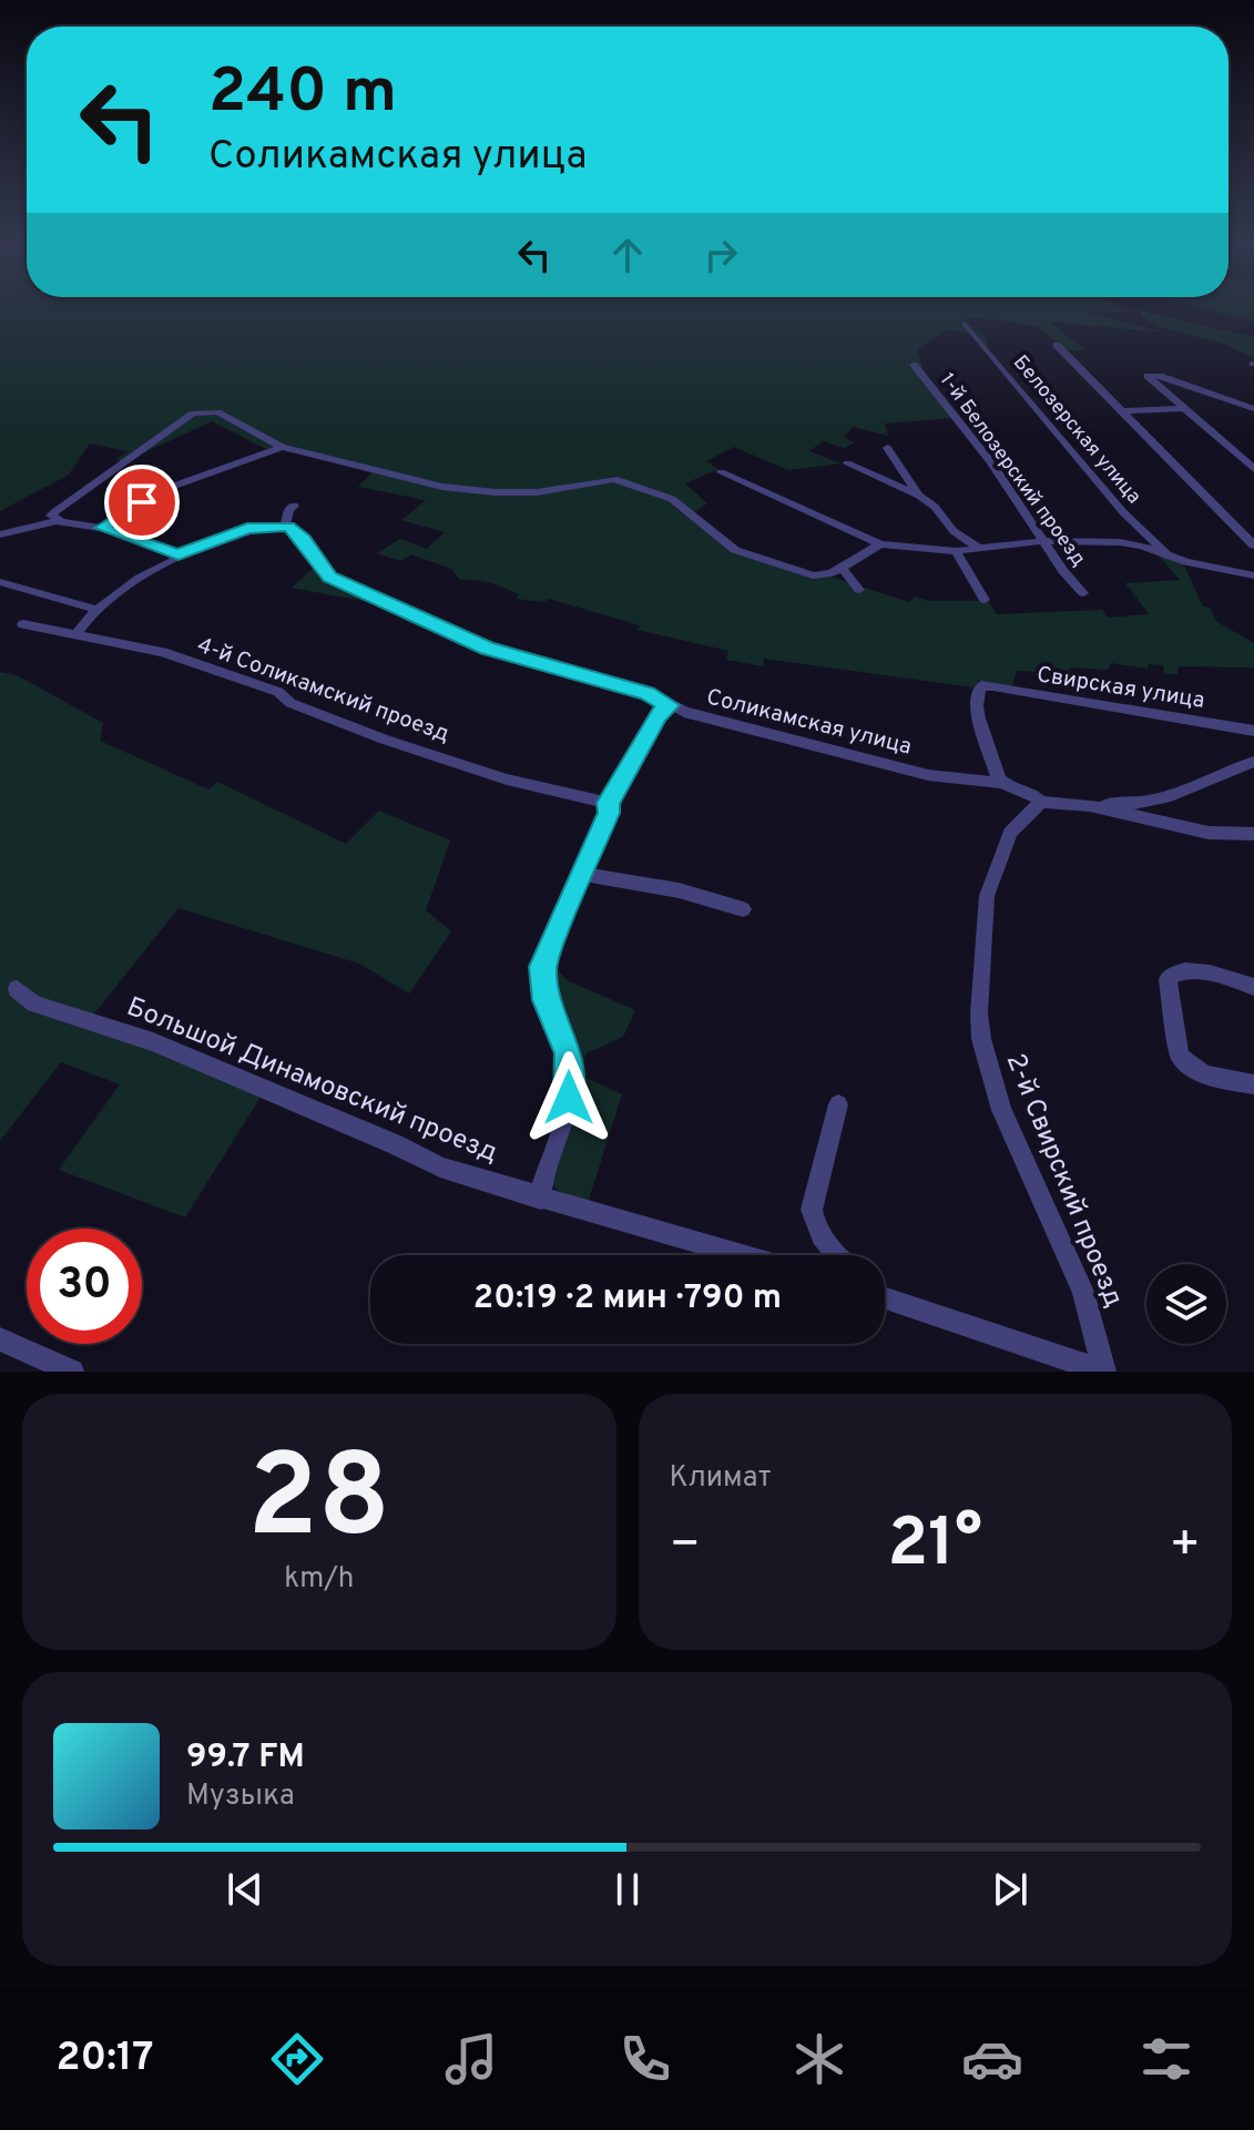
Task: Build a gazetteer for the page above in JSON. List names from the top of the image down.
{
  "streets": {
    "street": [
      "Белозерская улица",
      "1-й Белозерский проезд",
      "Свирская улица",
      "4-й Соликамский проезд",
      "Соликамская улица",
      "Большой Динамовский проезд",
      "2-й Свирский проезд"
    ]
  },
  "crossings": [
    ["Свирская улица", "Соликамская улица"]
  ],
  "page": {
    "turn": ["240 m", "Соликамская улица"],
    "limit": "30",
    "trip": "20:19 · 2 мин · 790 m",
    "tile": [
      ["28", "km/h"],
      "Климат"
    ],
    "heat": ["−", "21°", "+"],
    "song": ["99.7 FM", "Музыка"],
    "tabs": "20:17"
  }
}
